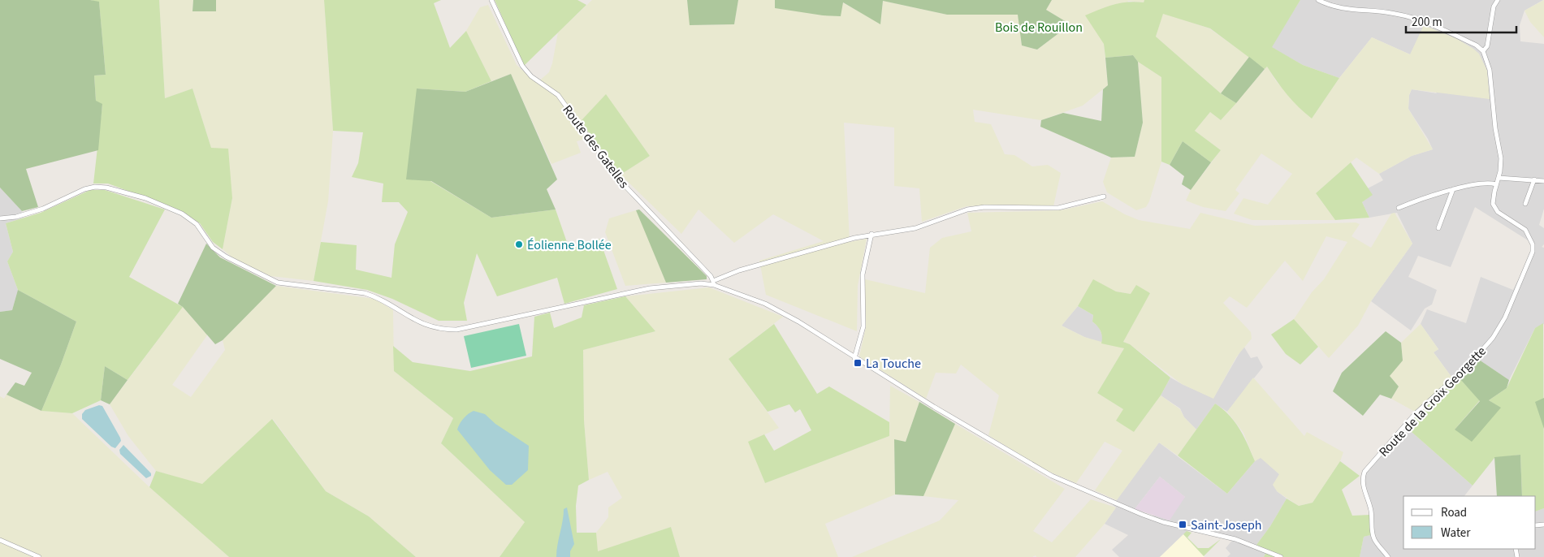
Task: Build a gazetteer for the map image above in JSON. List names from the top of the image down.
{
  "streets": {
    "street": ["Route des Gatelles", "Route de la Croix Georgette"]
  },
  "parks": ["Bois de Rouillon"],
  "places": {
    "other": ["Éolienne Bollée"],
    "transit": ["La Touche", "Saint-Joseph"]
  },
  "legend": ["Road", "Water"],
  "scale_bar": "200 m"
}
